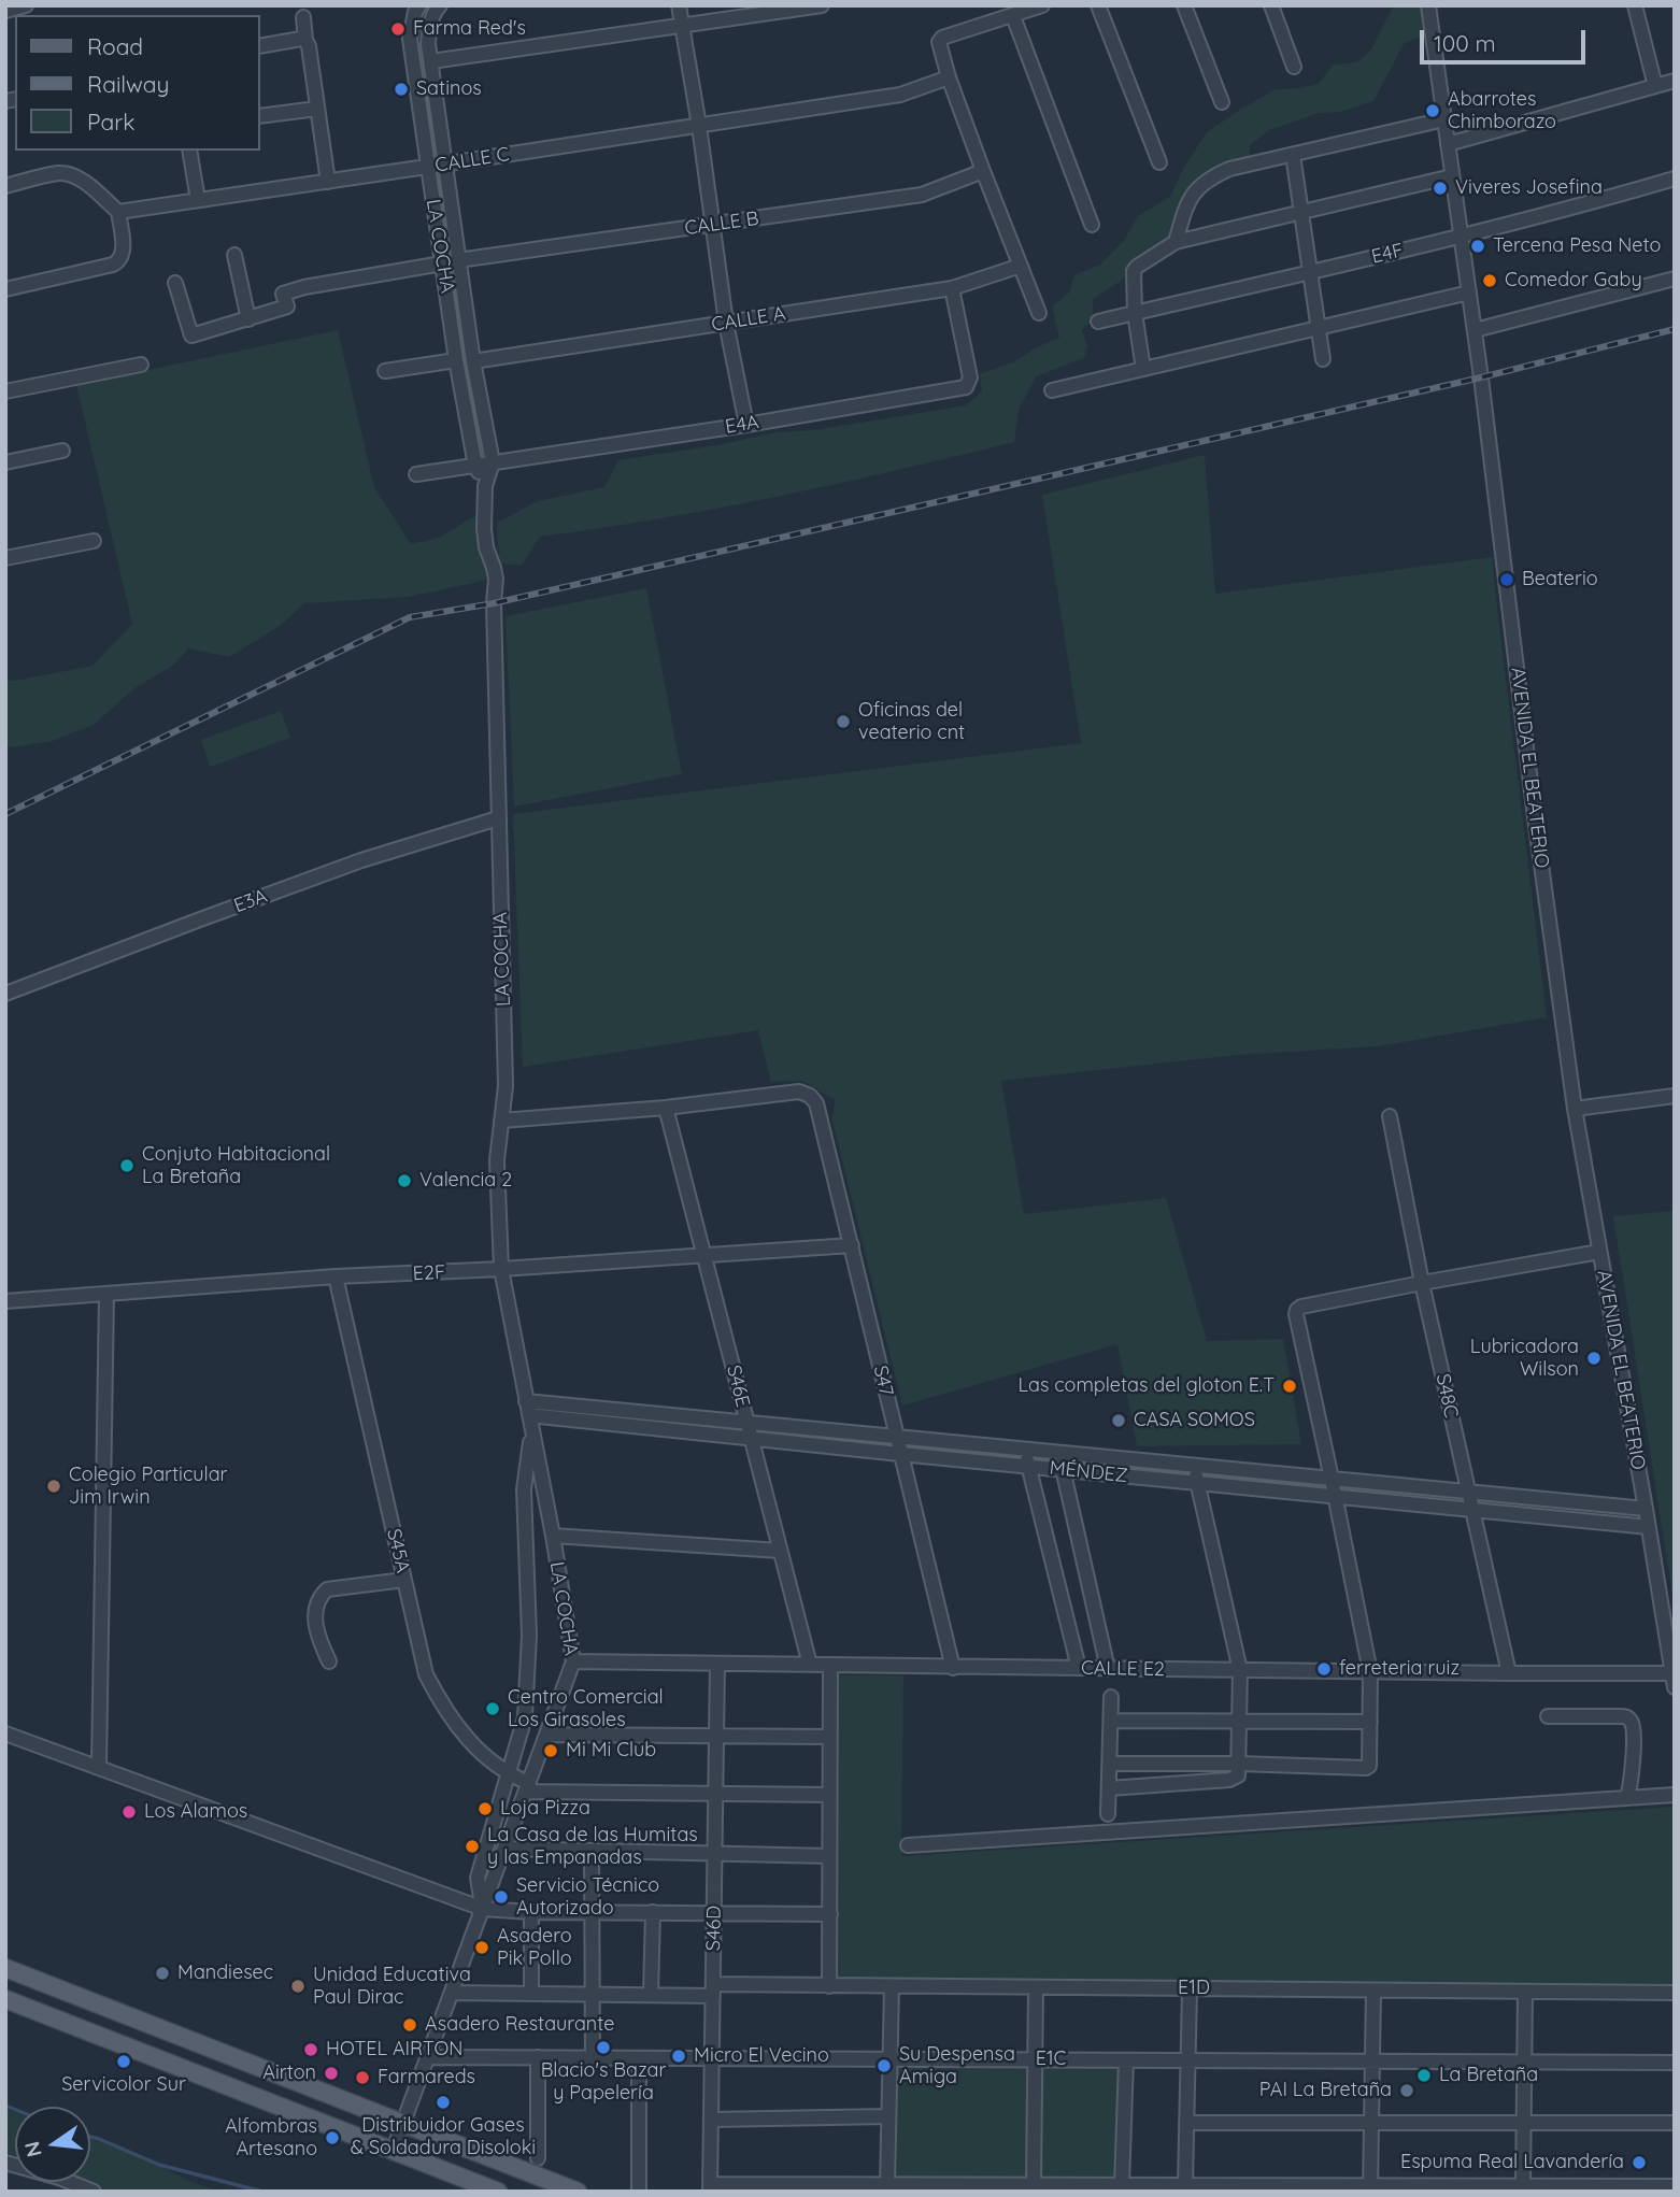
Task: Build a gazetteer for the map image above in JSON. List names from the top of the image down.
{
  "streets": {
    "street": [
      "CALLE C",
      "CALLE B",
      "LA COCHA",
      "E4F",
      "CALLE A",
      "E4A",
      "AVENIDA EL BEATERIO",
      "E3A",
      "E2F",
      "S47",
      "S46E",
      "S48C",
      "MÉNDEZ",
      "S45A",
      "CALLE E2",
      "S46D",
      "E1D",
      "E1C"
    ]
  },
  "crossings": [
    ["CALLE C", "LA COCHA"],
    ["CALLE B", "LA COCHA"],
    ["LA COCHA", "CALLE A"],
    ["LA COCHA", "E4A"],
    ["LA COCHA", "E3A"],
    ["LA COCHA", "E2F"],
    ["LA COCHA", "MÉNDEZ"],
    ["LA COCHA", "S45A"],
    ["LA COCHA", "CALLE E2"],
    ["LA COCHA", "E1D"],
    ["LA COCHA", "E1C"],
    ["E4F", "AVENIDA EL BEATERIO"],
    ["CALLE A", "E4A"],
    ["AVENIDA EL BEATERIO", "MÉNDEZ"],
    ["AVENIDA EL BEATERIO", "CALLE E2"],
    ["E2F", "S47"],
    ["E2F", "S46E"],
    ["E2F", "S45A"],
    ["S47", "S46E"],
    ["S47", "MÉNDEZ"],
    ["S47", "CALLE E2"],
    ["S46E", "MÉNDEZ"],
    ["S46E", "CALLE E2"],
    ["S48C", "MÉNDEZ"],
    ["S48C", "CALLE E2"],
    ["S45A", "S46D"],
    ["CALLE E2", "S46D"],
    ["S46D", "E1D"],
    ["S46D", "E1C"]
  ],
  "places": [
    "Farma Red's",
    "Satinos",
    "Abarrotes Chimborazo",
    "Viveres Josefina",
    "Tercena Pesa Neto",
    "Comedor Gaby",
    "Beaterio",
    "Oficinas del veaterio cnt",
    "Conjuto Habitacional La Bretaña",
    "Valencia 2",
    "Lubricadora Wilson",
    "Las completas del gloton E.T",
    "CASA SOMOS",
    "Colegio Particular Jim Irwin",
    "ferreteria ruiz",
    "Centro Comercial Los Girasoles",
    "Mi Mi Club",
    "Loja Pizza",
    "Los Alamos",
    "La Casa de las Humitas y las Empanadas",
    "Servicio Técnico Autorizado",
    "Asadero Pik Pollo",
    "Mandiesec",
    "Unidad Educativa Paul Dirac",
    "Asadero Restaurante",
    "Blacio's Bazar y Papelería",
    "HOTEL AIRTON",
    "Micro El Vecino",
    "Servicolor Sur",
    "Su Despensa Amiga",
    "Airton",
    "La Bretaña",
    "Farmareds",
    "PAI La Bretaña",
    "Distribuidor Gases & Soldadura Disoloki",
    "Alfombras Artesano",
    "Espuma Real Lavandería"
  ],
  "legend": ["Road", "Railway", "Park"],
  "scale_bar": "100 m",
  "north": "left"
}
